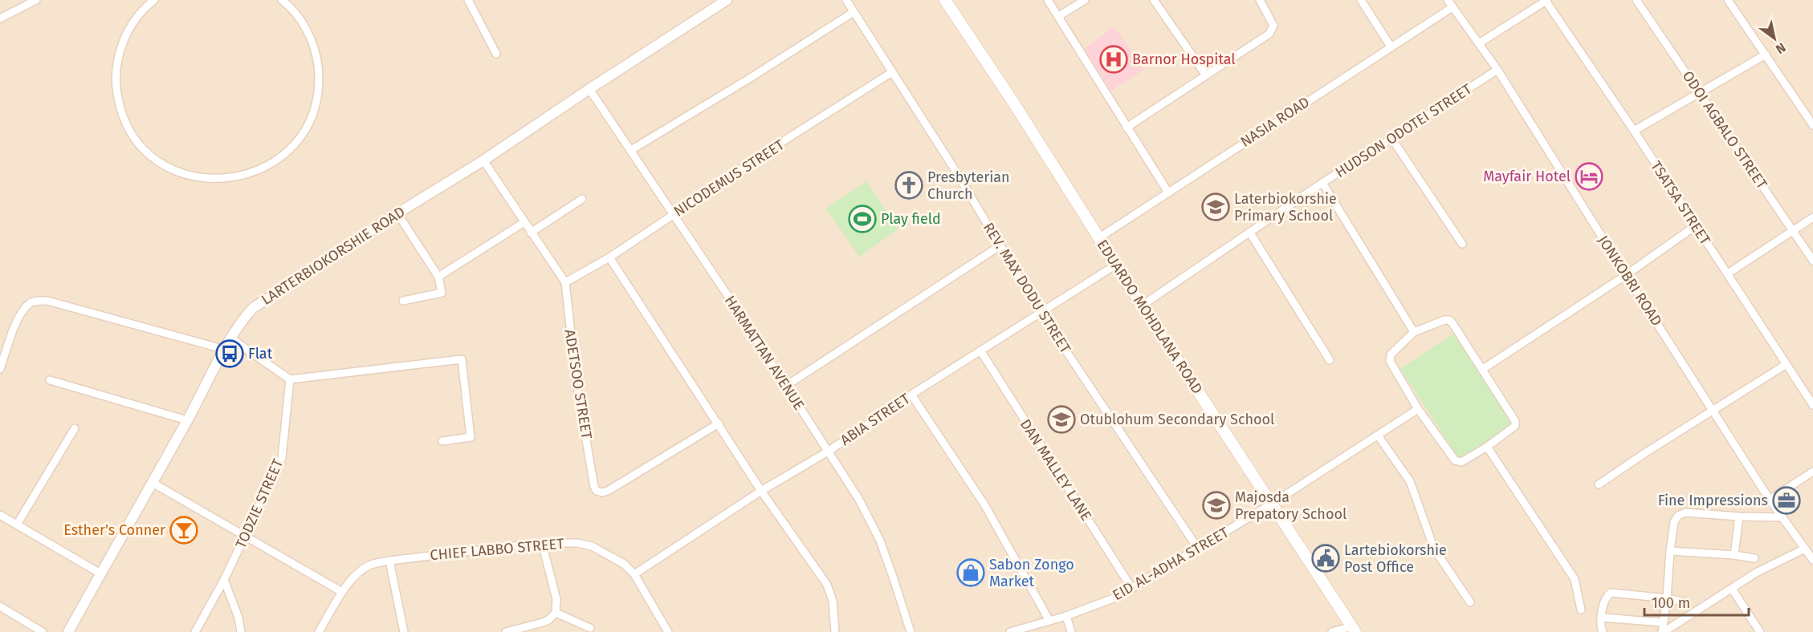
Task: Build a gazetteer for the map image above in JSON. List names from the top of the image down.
{
  "streets": {
    "main road": ["EDUARDO MOHDLANA ROAD"],
    "street": [
      "NASIA ROAD",
      "ODOI AGBALO STREET",
      "HUDSON ODOTEI STREET",
      "NICODEMUS STREET",
      "TSATSA STREET",
      "LARTERBIOKORSHIE ROAD",
      "JONKOBRI ROAD",
      "REV. MAX DODU STREET",
      "HARMATTAN AVENUE",
      "ADETSOO STREET",
      "ABIA STREET",
      "DAN MALLEY LANE",
      "TODZIE STREET",
      "CHIEF LABBO STREET",
      "EID AL-ADHA STREET"
    ]
  },
  "crossings": [
    ["NASIA ROAD", "JONKOBRI ROAD"],
    ["NASIA ROAD", "EDUARDO MOHDLANA ROAD"],
    ["HUDSON ODOTEI STREET", "JONKOBRI ROAD"],
    ["HUDSON ODOTEI STREET", "EDUARDO MOHDLANA ROAD"],
    ["NICODEMUS STREET", "REV. MAX DODU STREET"],
    ["NICODEMUS STREET", "HARMATTAN AVENUE"],
    ["NICODEMUS STREET", "ADETSOO STREET"],
    ["LARTERBIOKORSHIE ROAD", "HARMATTAN AVENUE"],
    ["LARTERBIOKORSHIE ROAD", "ADETSOO STREET"],
    ["REV. MAX DODU STREET", "ABIA STREET"],
    ["REV. MAX DODU STREET", "EID AL-ADHA STREET"],
    ["EDUARDO MOHDLANA ROAD", "ABIA STREET"],
    ["EDUARDO MOHDLANA ROAD", "EID AL-ADHA STREET"],
    ["HARMATTAN AVENUE", "ABIA STREET"],
    ["ABIA STREET", "DAN MALLEY LANE"],
    ["ABIA STREET", "CHIEF LABBO STREET"],
    ["DAN MALLEY LANE", "EID AL-ADHA STREET"]
  ],
  "places": {
    "hospital": ["Barnor Hospital"],
    "hotel": ["Mayfair Hotel"],
    "church": ["Presbyterian Church"],
    "school or university": ["Laterbiokorshie Primary School", "Otublohum Secondary School", "Majosda Prepatory School"],
    "sports": ["Play field"],
    "bus stop": ["Flat"],
    "office": ["Fine Impressions"],
    "bar": ["Esther's Conner"],
    "public building": ["Lartebiokorshie Post Office"],
    "shop": ["Sabon Zongo Market"]
  },
  "scale_bar": "100 m",
  "north": "bottom right"
}
